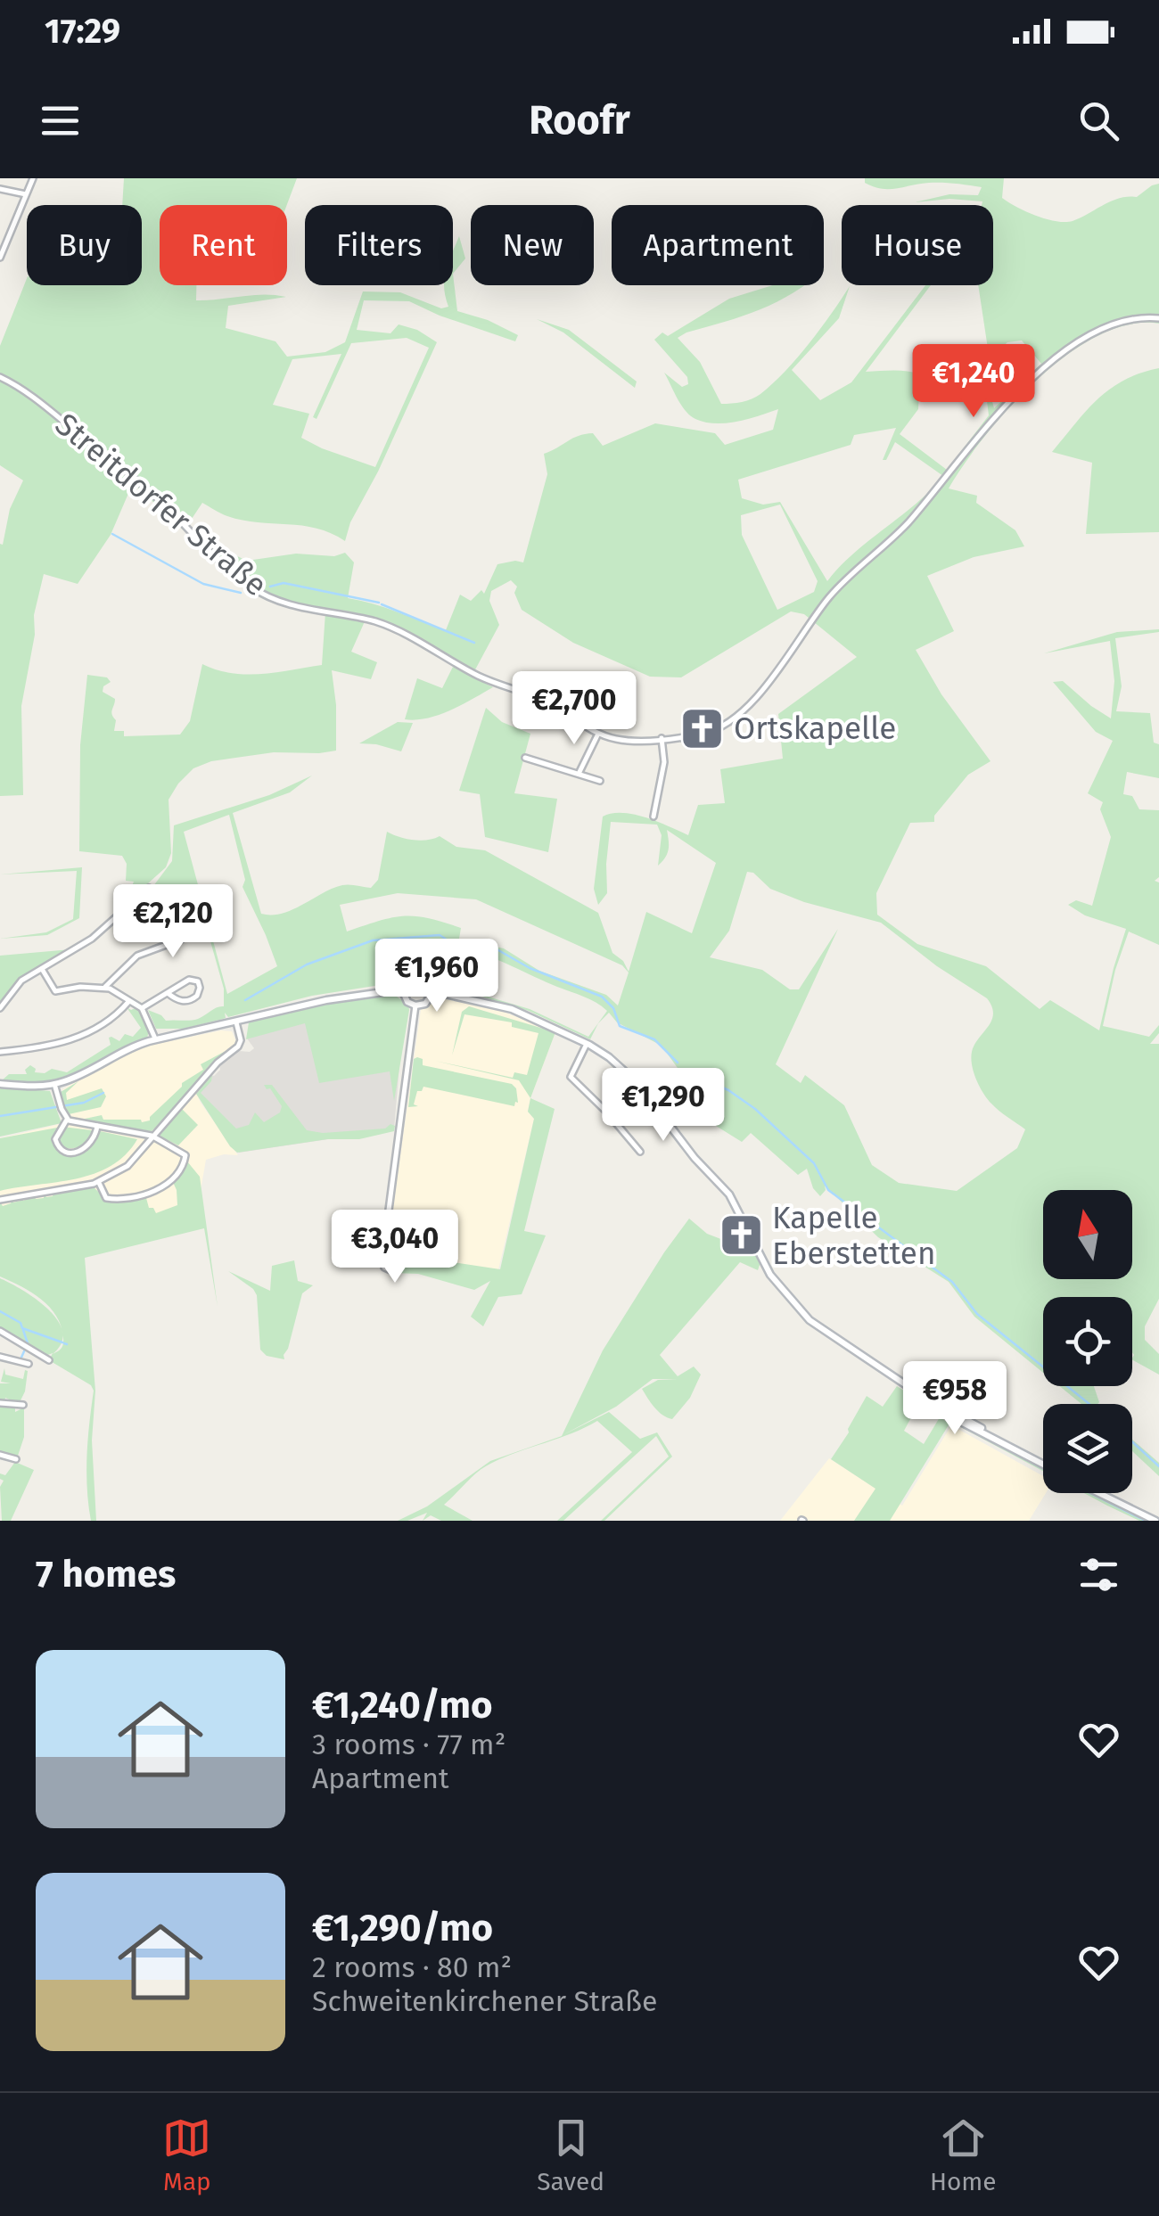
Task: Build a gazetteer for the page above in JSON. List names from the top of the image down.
{
  "streets": {
    "street": ["Streitdorfer Straße"]
  },
  "places": {
    "church": ["Ortskapelle", "Kapelle Eberstetten"]
  },
  "north": "top",
  "page": {
    "status": "17:29",
    "header": "Roofr",
    "chip": [
      "Buy",
      "Rent",
      "Filters",
      "New",
      "Apartment",
      "House"
    ],
    "price": [
      "€1,240",
      "€2,700",
      "€2,120",
      "€1,960",
      "€1,290",
      "€3,040",
      "€958"
    ],
    "heading": "7 homes",
    "list": [
      {
        "name": "€1,240/mo",
        "note": "3 rooms · 77 m² · Apartment"
      },
      {
        "name": "€1,290/mo",
        "note": "2 rooms · 80 m² · Schweitenkirchener Straße"
      }
    ],
    "tabs": ["Map", "Saved", "Home"]
  }
}
